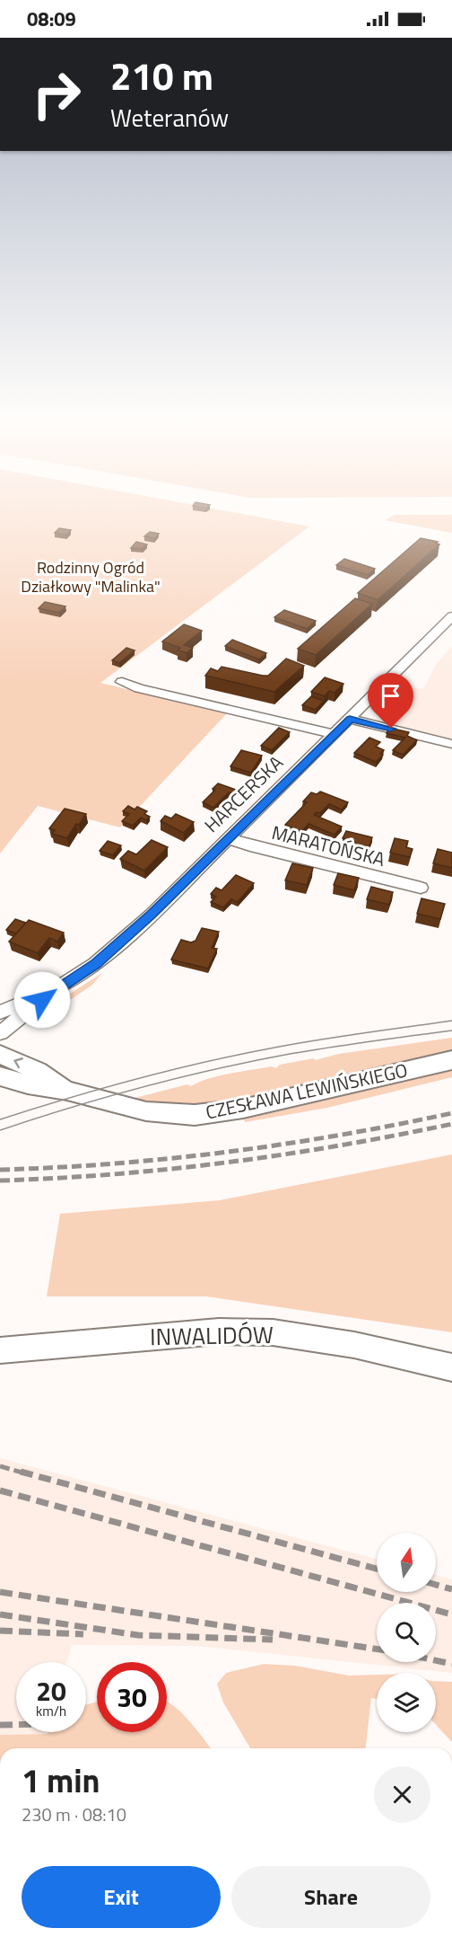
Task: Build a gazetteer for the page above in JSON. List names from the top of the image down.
{
  "streets": {
    "street": [
      "HARCERSKA",
      "MARATOŃSKA",
      "CZESŁAWA LEWIŃSKIEGO",
      "INWALIDÓW"
    ]
  },
  "crossings": [
    ["HARCERSKA", "MARATOŃSKA"]
  ],
  "parks": ["Rodzinny Ogród Działkowy \"Malinka\""],
  "north": "top",
  "page": {
    "status": "08:09",
    "turn": ["210 m", "Weteranów"],
    "speed": "20 km/h",
    "limit": "30",
    "heading": ["1 min", "230 m · 08:10"],
    "buttons": ["Exit", "Share"]
  }
}
